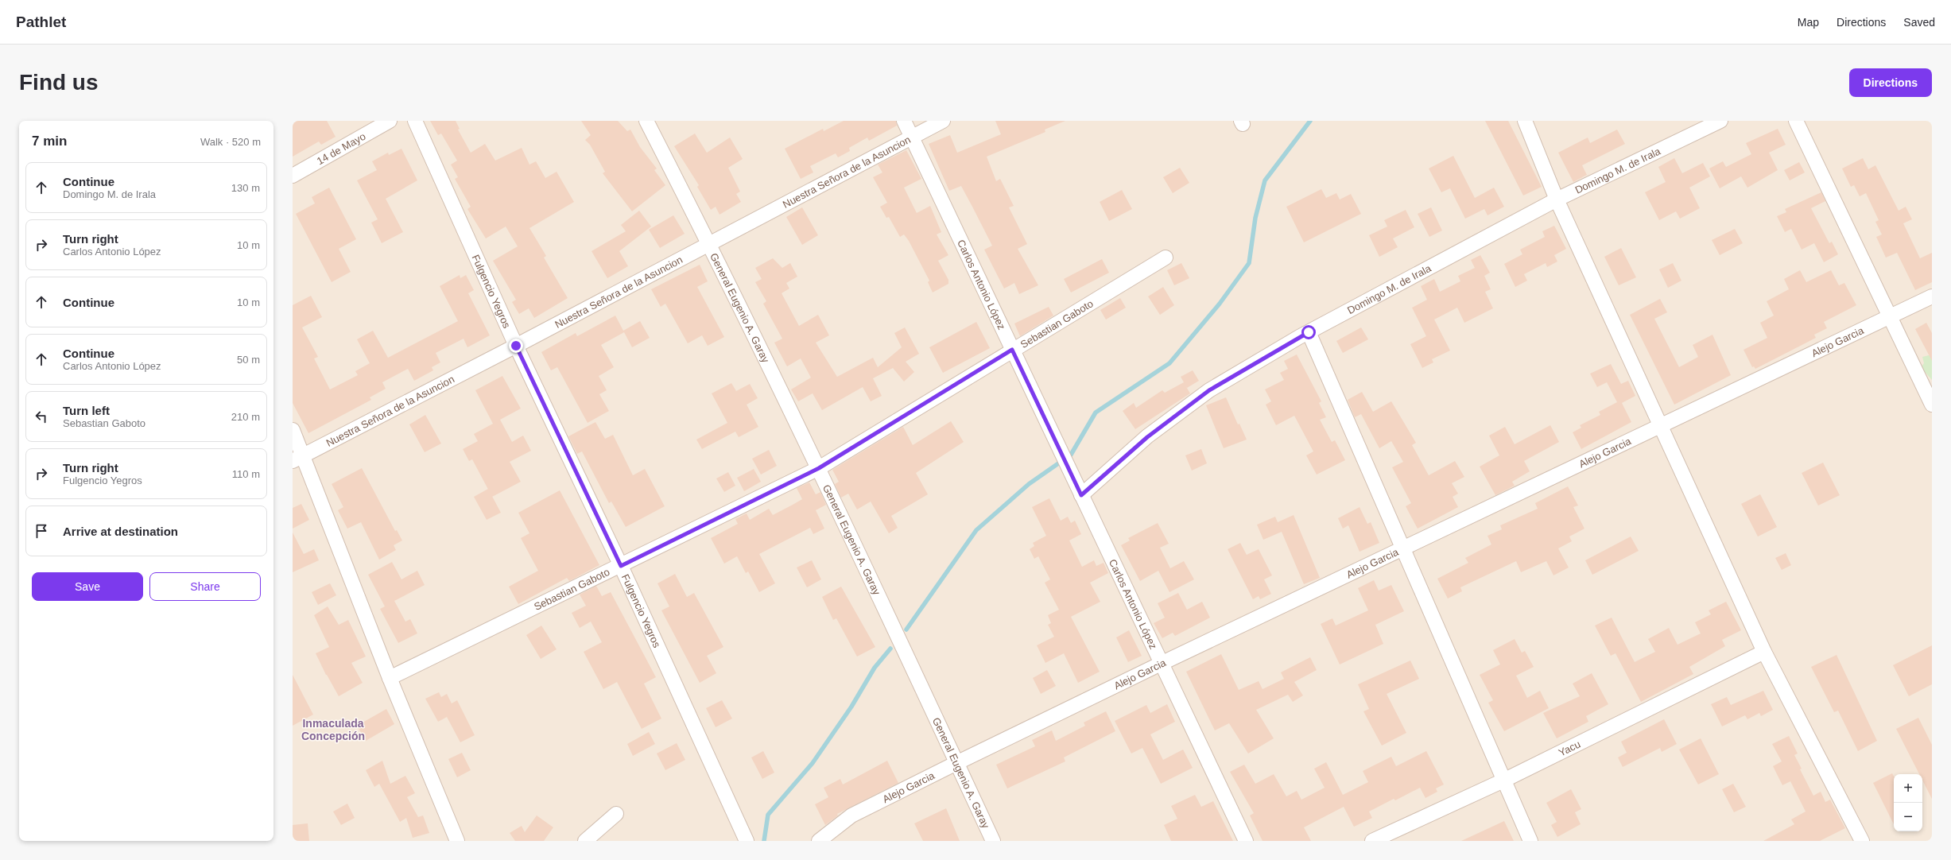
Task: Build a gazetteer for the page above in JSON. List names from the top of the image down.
{
  "streets": {
    "street": [
      "14 de Mayo",
      "Domingo M. de Irala",
      "Nuestra Señora de la Asuncion",
      "Carlos Antonio López",
      "Fulgencio Yegros",
      "General Eugenio A. Garay",
      "Sebastian Gaboto",
      "Alejo Garcia",
      "Yacu"
    ]
  },
  "crossings": [
    ["Domingo M. de Irala", "Carlos Antonio López"],
    ["Nuestra Señora de la Asuncion", "Carlos Antonio López"],
    ["Nuestra Señora de la Asuncion", "Fulgencio Yegros"],
    ["Nuestra Señora de la Asuncion", "General Eugenio A. Garay"],
    ["Carlos Antonio López", "Sebastian Gaboto"],
    ["Carlos Antonio López", "Alejo Garcia"],
    ["Fulgencio Yegros", "Sebastian Gaboto"],
    ["General Eugenio A. Garay", "Sebastian Gaboto"],
    ["General Eugenio A. Garay", "Alejo Garcia"]
  ],
  "districts": ["Inmaculada Concepción"],
  "page": {
    "header": "Pathlet",
    "nav": ["Map", "Directions", "Saved"],
    "buttons": [
      "Directions",
      ["Save", "Share"]
    ],
    "title": "Find us",
    "heading": ["7 min", "Walk · 520 m"],
    "list": [
      ["Continue", "Domingo M. de Irala", "130 m"],
      ["Turn right", "Carlos Antonio López", "10 m"],
      ["Continue", "10 m"],
      ["Continue", "Carlos Antonio López", "50 m"],
      ["Turn left", "Sebastian Gaboto", "210 m"],
      ["Turn right", "Fulgencio Yegros", "110 m"],
      "Arrive at destination"
    ],
    "map_buttons": ["+", "−"]
  }
}
